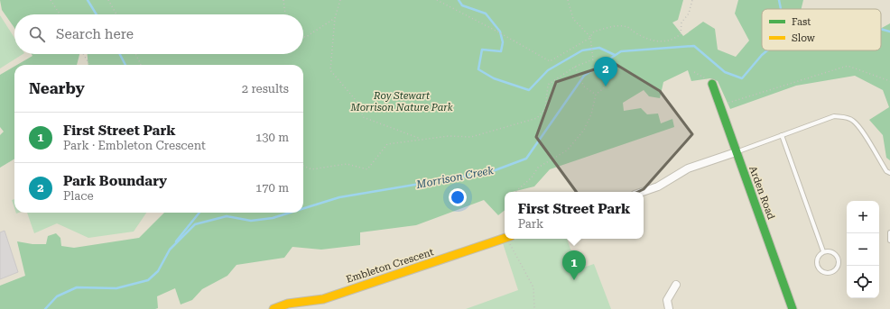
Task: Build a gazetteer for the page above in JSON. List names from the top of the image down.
{
  "streets": {
    "street": ["Arden Road", "Embleton Crescent"]
  },
  "water": ["Morrison Creek"],
  "parks": ["Roy Stewart Morrison Nature Park"],
  "legend": ["Fast", "Slow"],
  "page": {
    "search": "Search here",
    "pins": ["2", "1"],
    "heading": ["Nearby", "2 results"],
    "list": [
      {
        "mark": "1",
        "name": "First Street Park",
        "note": "Park · Embleton Crescent",
        "value": "130 m"
      },
      {
        "mark": "2",
        "name": "Park Boundary",
        "note": "Place",
        "value": "170 m"
      }
    ],
    "popup": ["First Street Park", "Park"],
    "map_buttons": ["+", "−"]
  }
}
